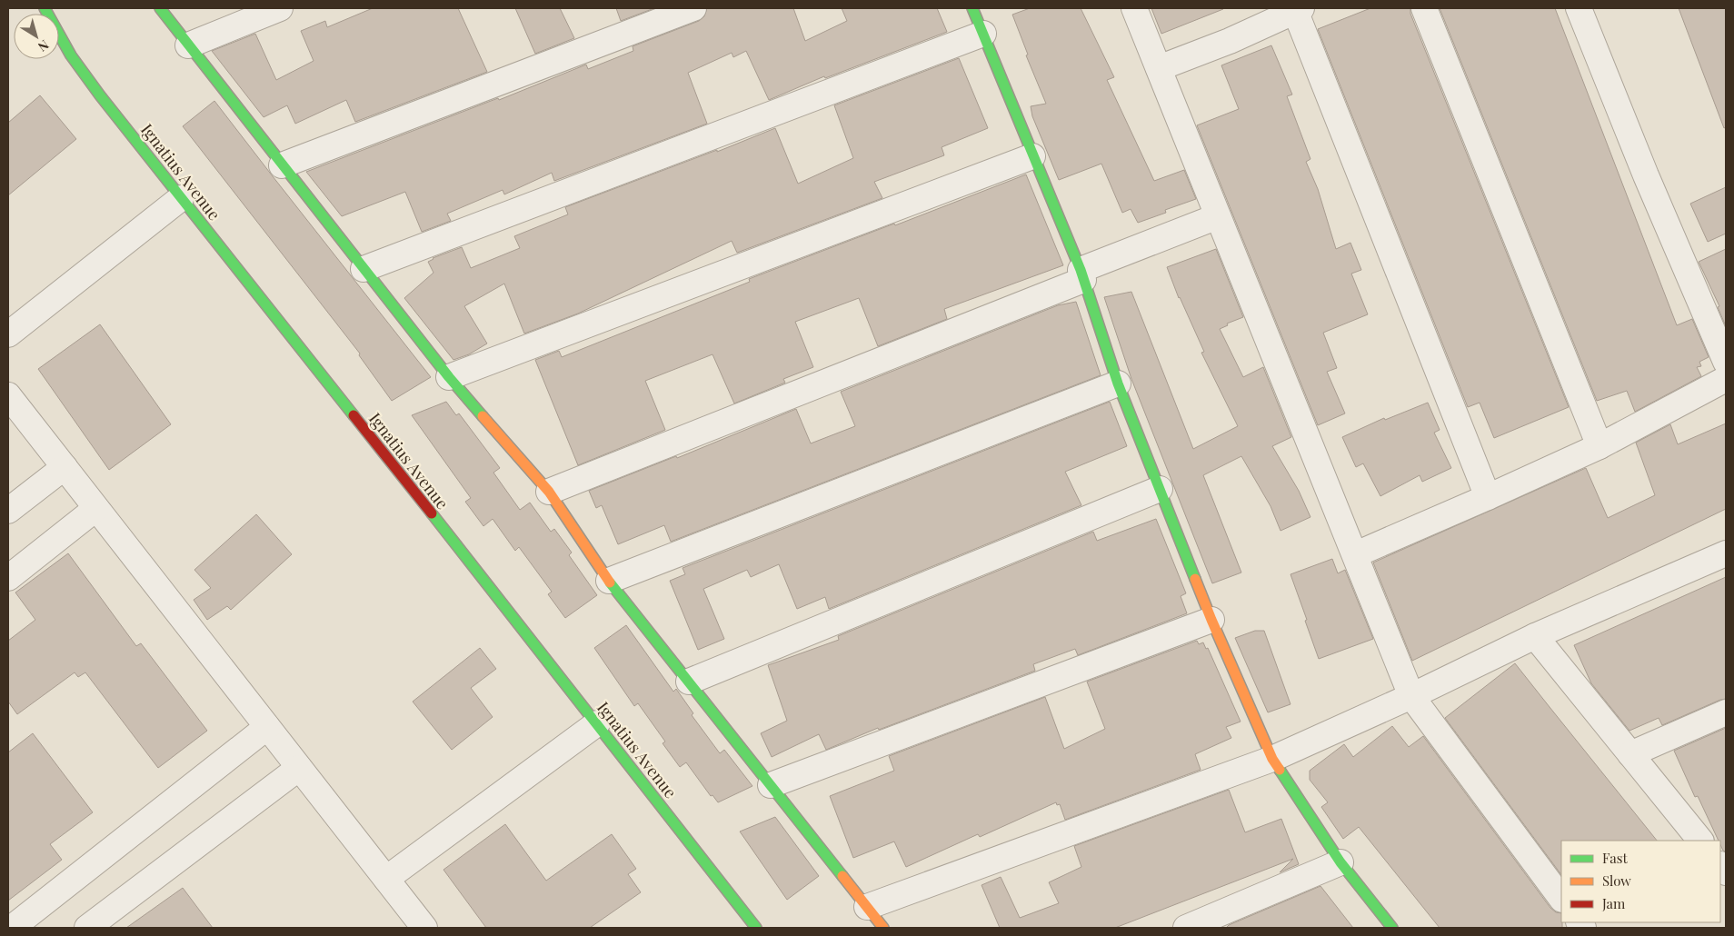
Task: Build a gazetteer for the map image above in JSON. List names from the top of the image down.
{
  "streets": {
    "street": ["Ignatius Avenue"]
  },
  "legend": ["Fast", "Slow", "Jam"],
  "north": "bottom right"
}
